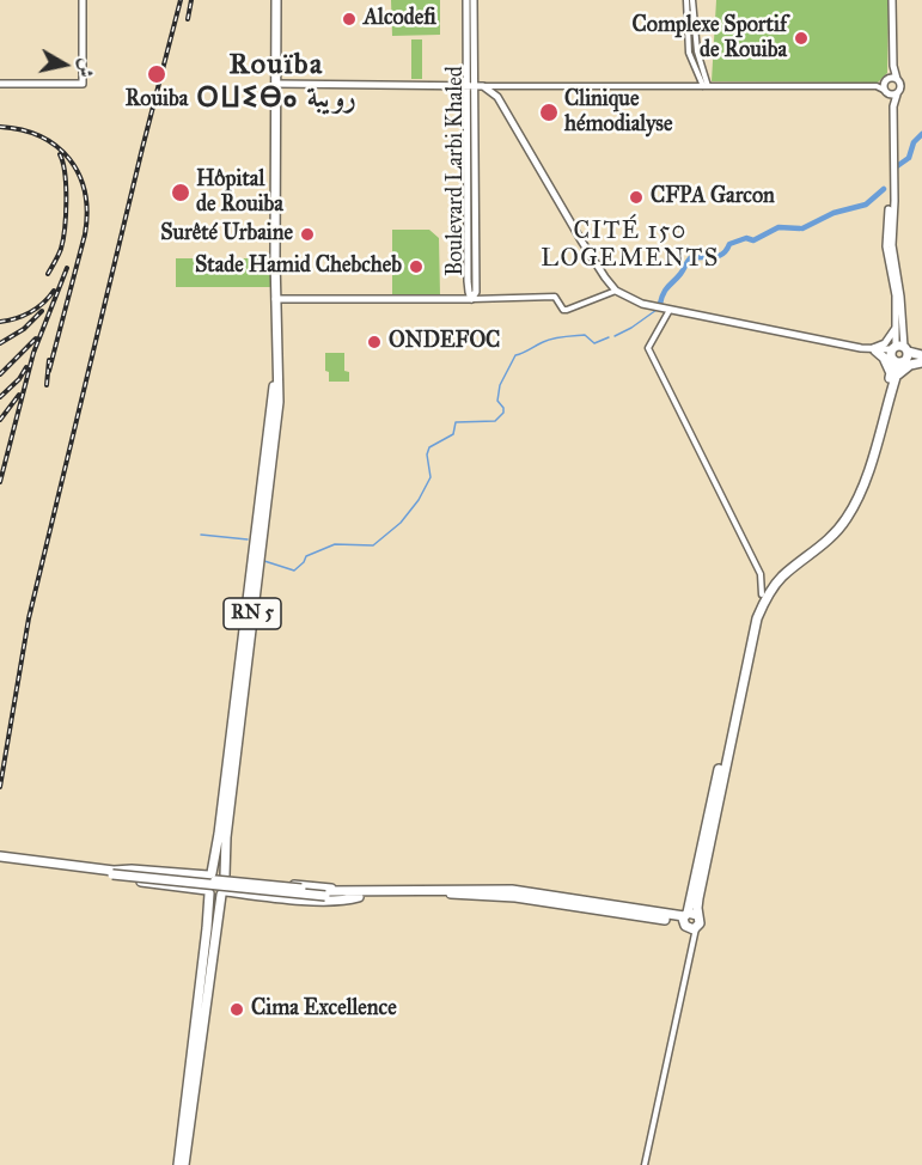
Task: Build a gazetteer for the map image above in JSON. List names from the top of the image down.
{
  "streets": {
    "highway": ["RN 5"],
    "main road": ["Boulevard Larbi Khaled"]
  },
  "districts": ["Rouïba ⵔⵡⵉⴱⴰ رويبة", "CITÉ 150 LOGEMENTS"],
  "places": [
    "Alcodefi",
    "Complexe Sportif de Rouiba",
    "Rouiba",
    "Clinique hémodialyse",
    "Hôpital de Rouiba",
    "CFPA Garcon",
    "Surêté Urbaine",
    "Stade Hamid Chebcheb",
    "ONDEFOC",
    "Cima Excellence"
  ],
  "north": "right"
}
